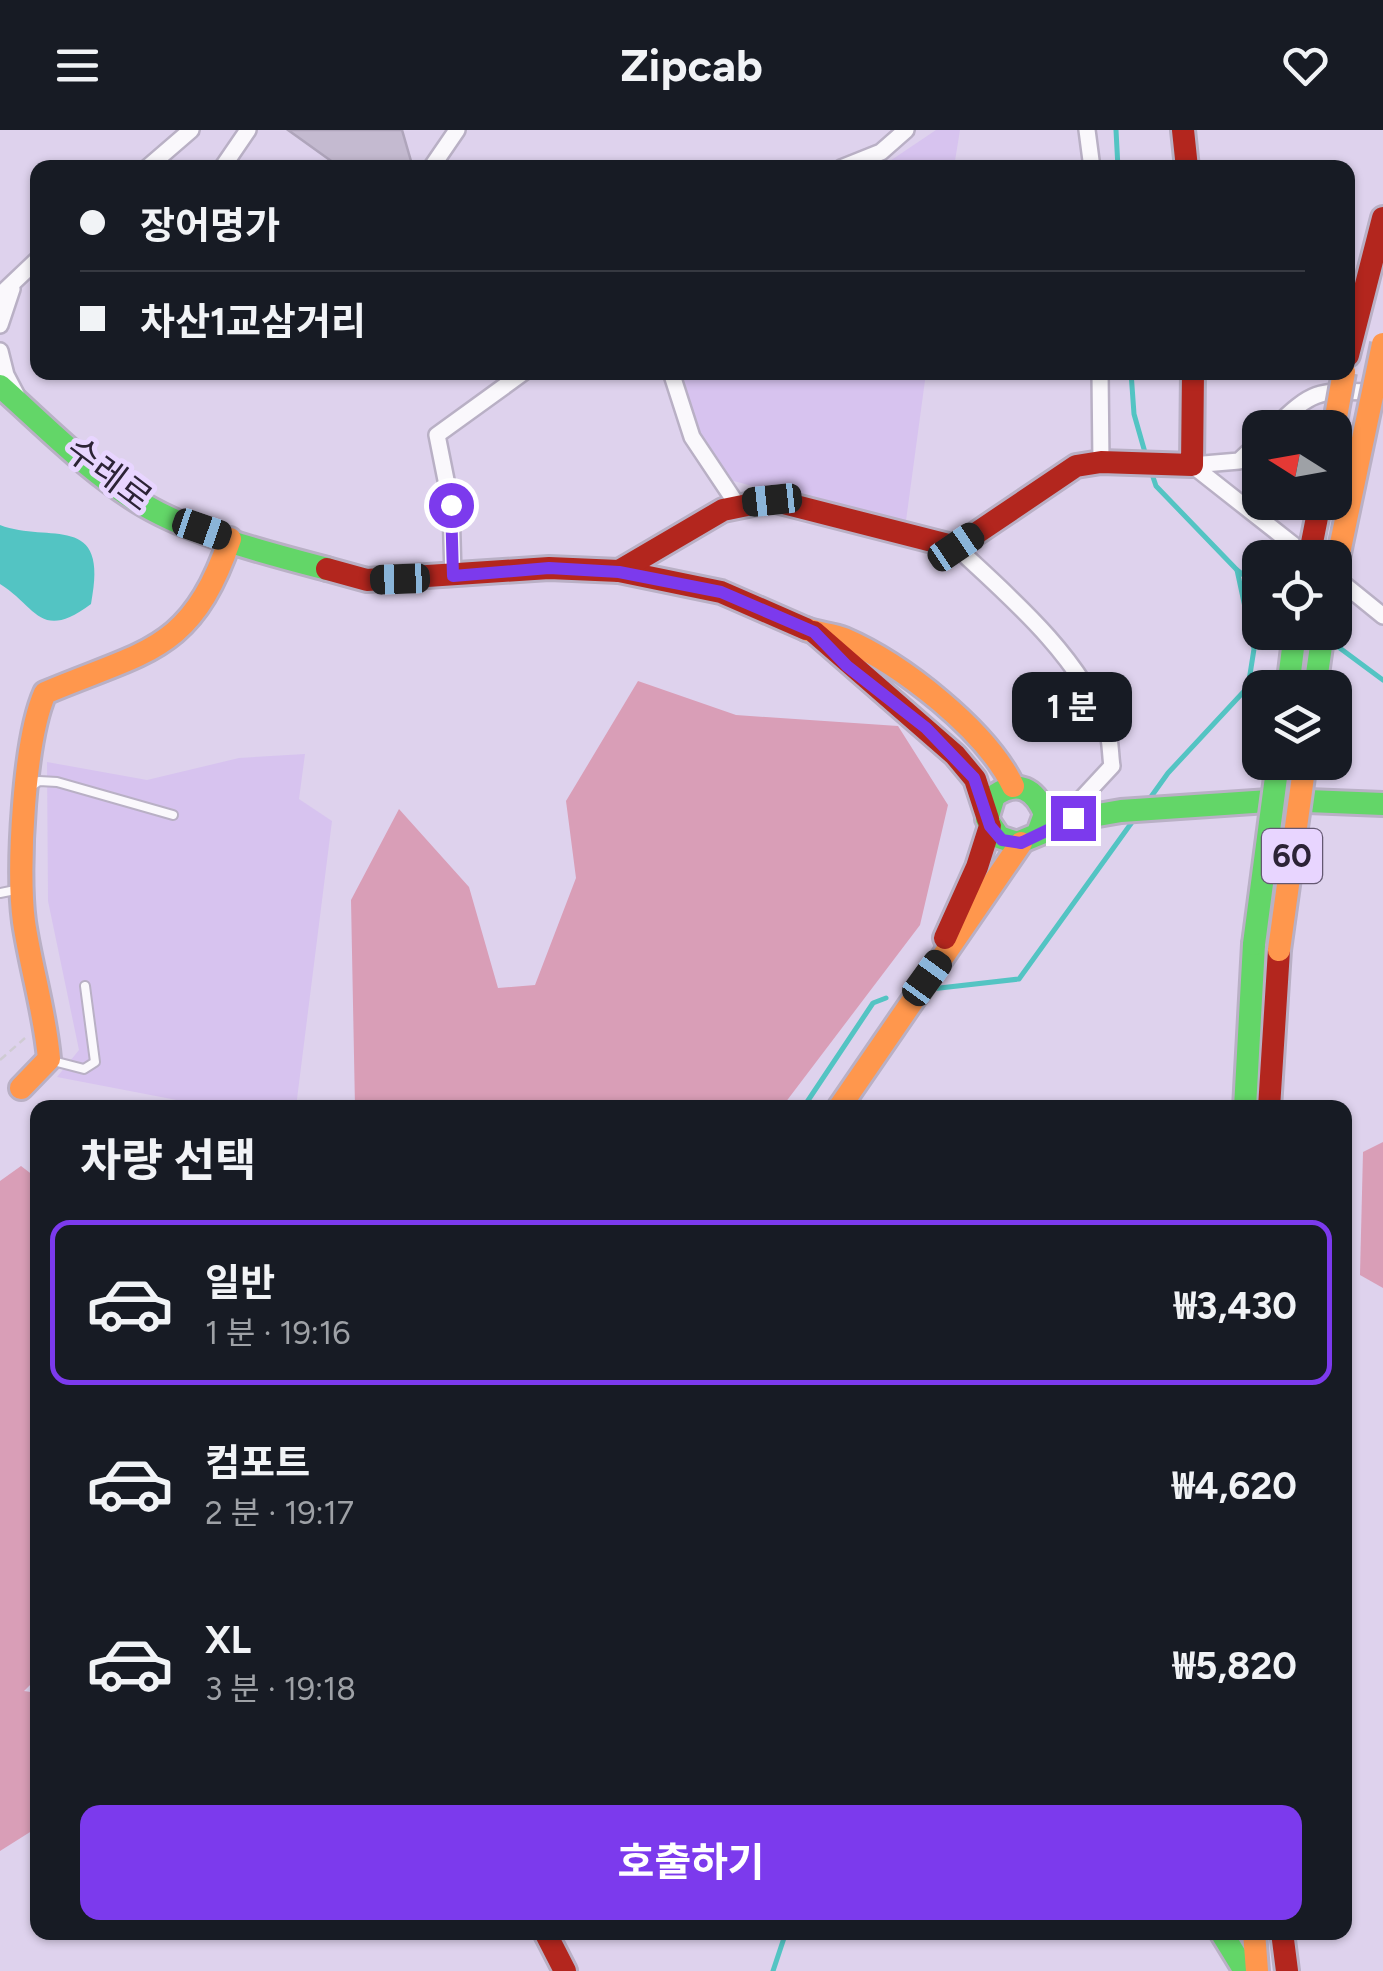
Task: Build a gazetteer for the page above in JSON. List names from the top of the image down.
{
  "streets": {
    "main road": ["수레로", "60"]
  },
  "north": "left",
  "page": {
    "header": "Zipcab",
    "banner": ["장어명가", "차산1교삼거리"],
    "bubble": "1 분",
    "heading": "차량 선택",
    "list": [
      {
        "name": "일반",
        "note": "1 분 · 19:16",
        "value": "₩3,430"
      },
      {
        "name": "컴포트",
        "note": "2 분 · 19:17",
        "value": "₩4,620"
      },
      {
        "name": "XL",
        "note": "3 분 · 19:18",
        "value": "₩5,820"
      }
    ],
    "buttons": "호출하기"
  }
}
